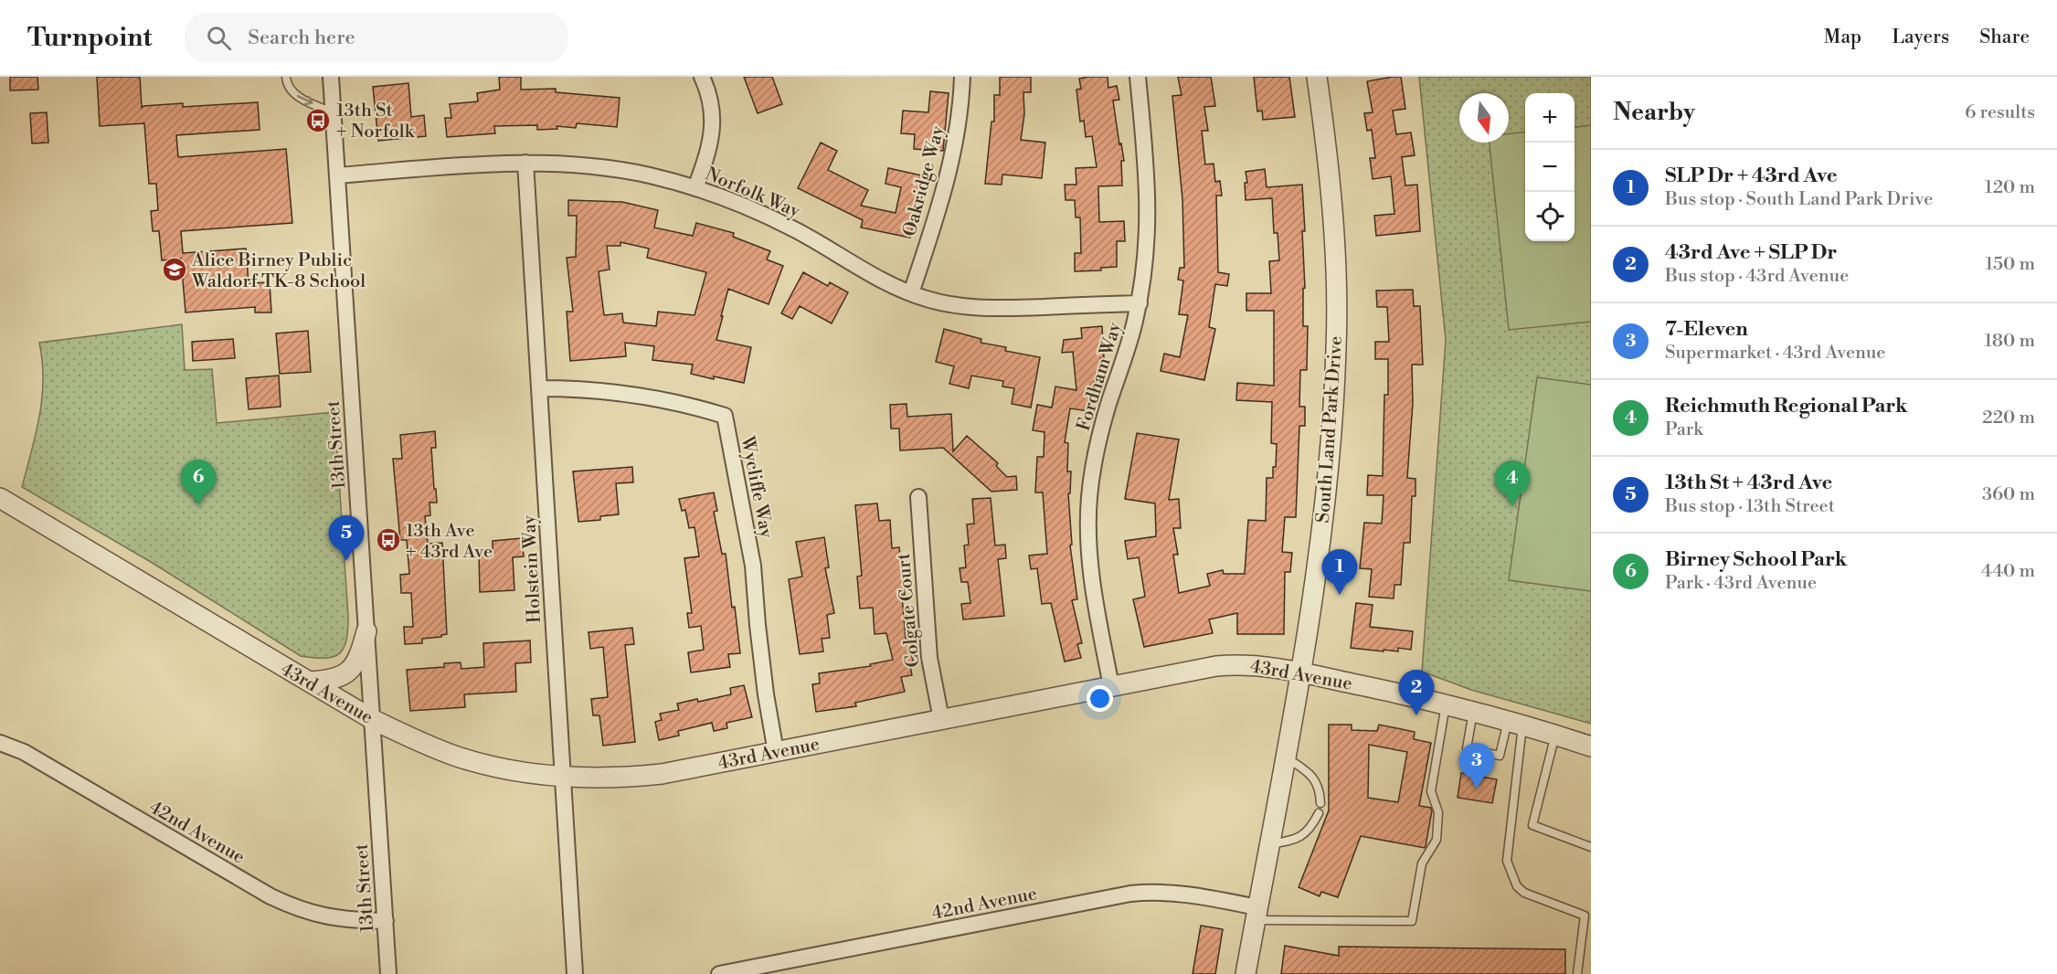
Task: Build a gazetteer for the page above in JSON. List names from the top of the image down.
{
  "streets": {
    "street": [
      "Oakridge Way",
      "Norfolk Way",
      "Fordham Way",
      "South Land Park Drive",
      "13th Street",
      "Wycliffe Way",
      "Holstein Way",
      "Colgate Court",
      "43rd Avenue",
      "42nd Avenue"
    ]
  },
  "crossings": [
    ["Oakridge Way", "Norfolk Way"],
    ["Norfolk Way", "Fordham Way"],
    ["Norfolk Way", "13th Street"],
    ["Norfolk Way", "Holstein Way"],
    ["Fordham Way", "43rd Avenue"],
    ["South Land Park Drive", "43rd Avenue"],
    ["South Land Park Drive", "42nd Avenue"],
    ["13th Street", "43rd Avenue"],
    ["13th Street", "42nd Avenue"],
    ["Wycliffe Way", "Holstein Way"],
    ["Wycliffe Way", "43rd Avenue"],
    ["Holstein Way", "43rd Avenue"],
    ["Colgate Court", "43rd Avenue"]
  ],
  "places": {
    "bus stop": ["13th St + Norfolk", "13th Ave + 43rd Ave"],
    "school or university": ["Alice Birney Public Waldorf TK-8 School"]
  },
  "north": "bottom",
  "page": {
    "header": "Turnpoint",
    "search": "Search here",
    "nav": ["Map", "Layers", "Share"],
    "heading": ["Nearby", "6 results"],
    "map_buttons": ["+", "−"],
    "list": [
      {
        "mark": "1",
        "name": "SLP Dr + 43rd Ave",
        "note": "Bus stop · South Land Park Drive",
        "value": "120 m"
      },
      {
        "mark": "2",
        "name": "43rd Ave + SLP Dr",
        "note": "Bus stop · 43rd Avenue",
        "value": "150 m"
      },
      {
        "mark": "3",
        "name": "7-Eleven",
        "note": "Supermarket · 43rd Avenue",
        "value": "180 m"
      },
      {
        "mark": "4",
        "name": "Reichmuth Regional Park",
        "note": "Park",
        "value": "220 m"
      },
      {
        "mark": "5",
        "name": "13th St + 43rd Ave",
        "note": "Bus stop · 13th Street",
        "value": "360 m"
      },
      {
        "mark": "6",
        "name": "Birney School Park",
        "note": "Park · 43rd Avenue",
        "value": "440 m"
      }
    ],
    "pins": [
      "6",
      "4",
      "5",
      "1",
      "2",
      "3"
    ]
  }
}
